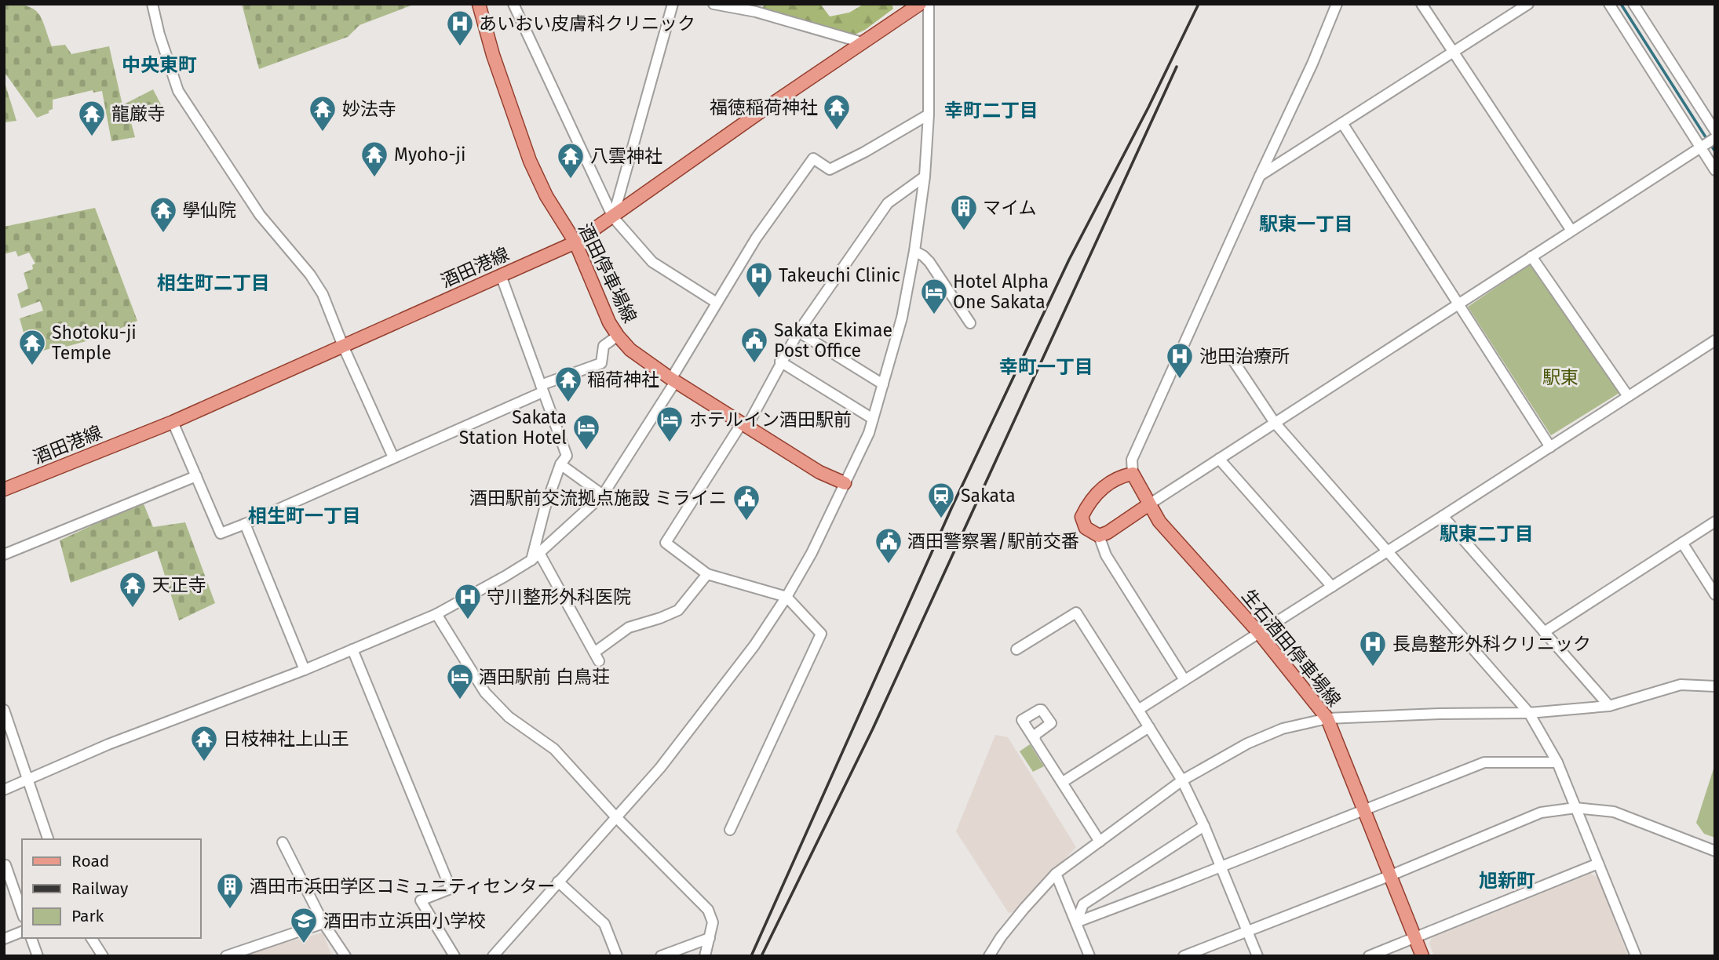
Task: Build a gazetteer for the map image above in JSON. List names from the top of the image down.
{
  "streets": {
    "main road": ["酒田港線", "酒田停車場線", "生石酒田停車場線"]
  },
  "crossings": [
    ["酒田港線", "酒田停車場線"]
  ],
  "districts": [
    "中央東町",
    "幸町二丁目",
    "駅東一丁目",
    "相生町二丁目",
    "幸町一丁目",
    "相生町一丁目",
    "駅東二丁目",
    "旭新町"
  ],
  "parks": ["駅東"],
  "places": {
    "hospital": [
      "あいおい皮膚科クリニック",
      "Takeuchi Clinic",
      "池田治療所",
      "守川整形外科医院",
      "長島整形外科クリニック"
    ],
    "temple": [
      "福徳稲荷神社",
      "妙法寺",
      "龍厳寺",
      "Myoho-ji",
      "八雲神社",
      "學仙院",
      "Shotoku-ji Temple",
      "稲荷神社",
      "天正寺",
      "日枝神社上山王"
    ],
    "building": ["マイム", "酒田市浜田学区コミュニティセンター"],
    "hotel": [
      "Hotel Alpha One Sakata",
      "ホテルイン酒田駅前",
      "Sakata Station Hotel",
      "酒田駅前 白鳥荘"
    ],
    "public building": ["Sakata Ekimae Post Office", "酒田駅前交流拠点施設 ミライニ", "酒田警察署/駅前交番"],
    "station": ["Sakata"],
    "school or university": ["酒田市立浜田小学校"]
  },
  "legend": ["Road", "Railway", "Park"]
}
